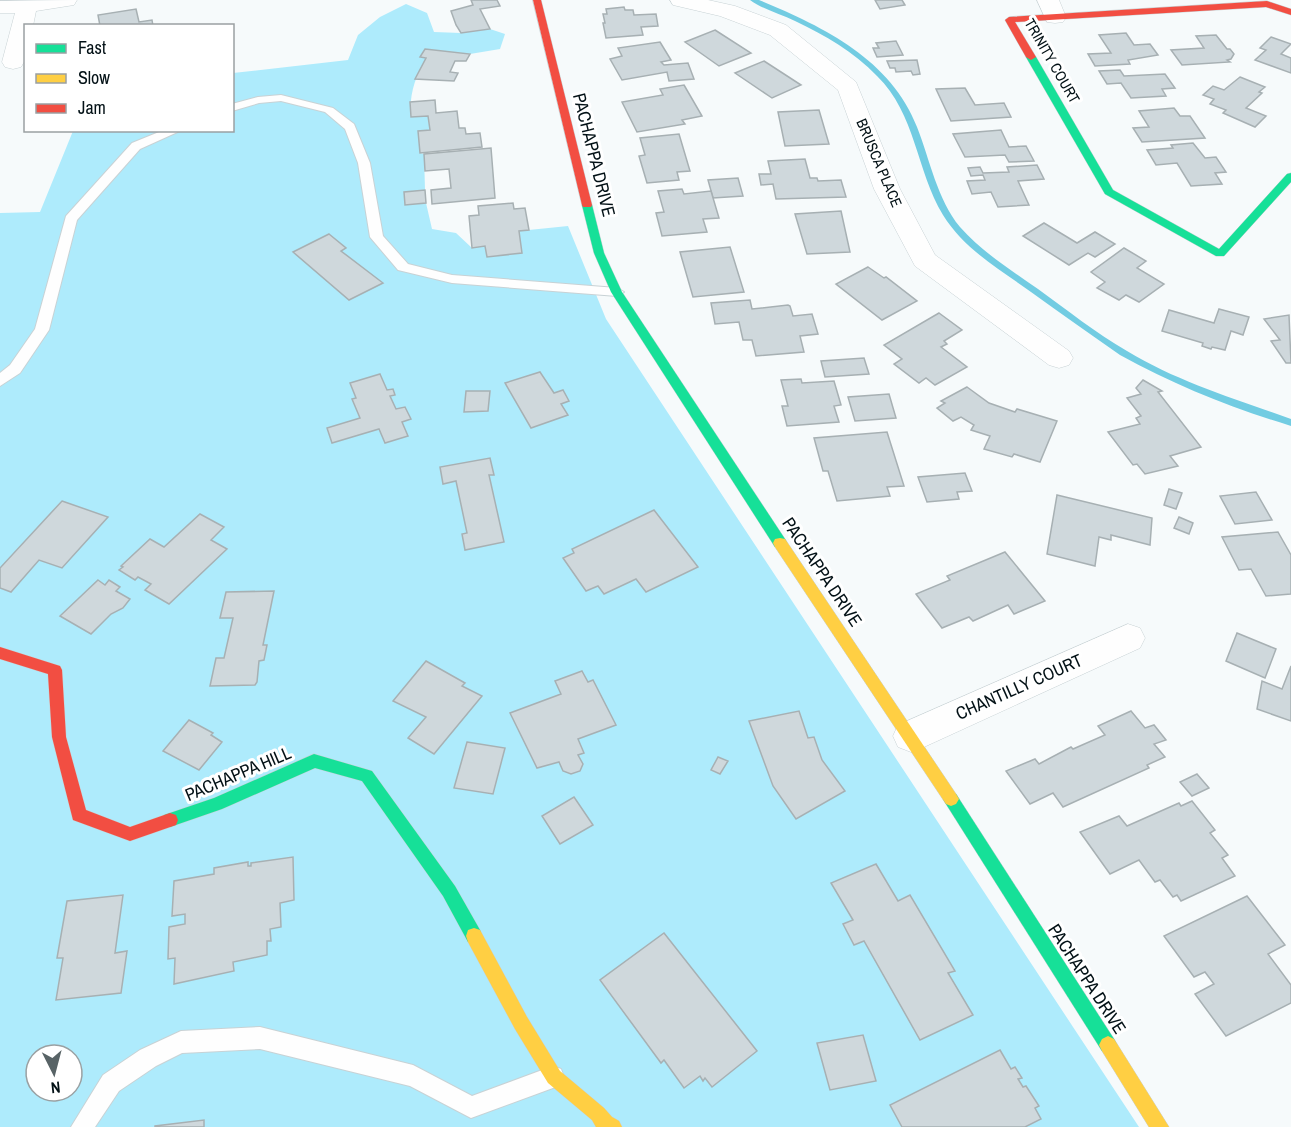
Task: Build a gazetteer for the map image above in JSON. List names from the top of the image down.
{
  "streets": {
    "street": [
      "TRINITY COURT",
      "PACHAPPA DRIVE",
      "BRUSCA PLACE",
      "CHANTILLY COURT",
      "PACHAPPA HILL"
    ]
  },
  "crossings": [
    ["PACHAPPA DRIVE", "CHANTILLY COURT"]
  ],
  "legend": ["Fast", "Slow", "Jam"],
  "north": "bottom"
}
